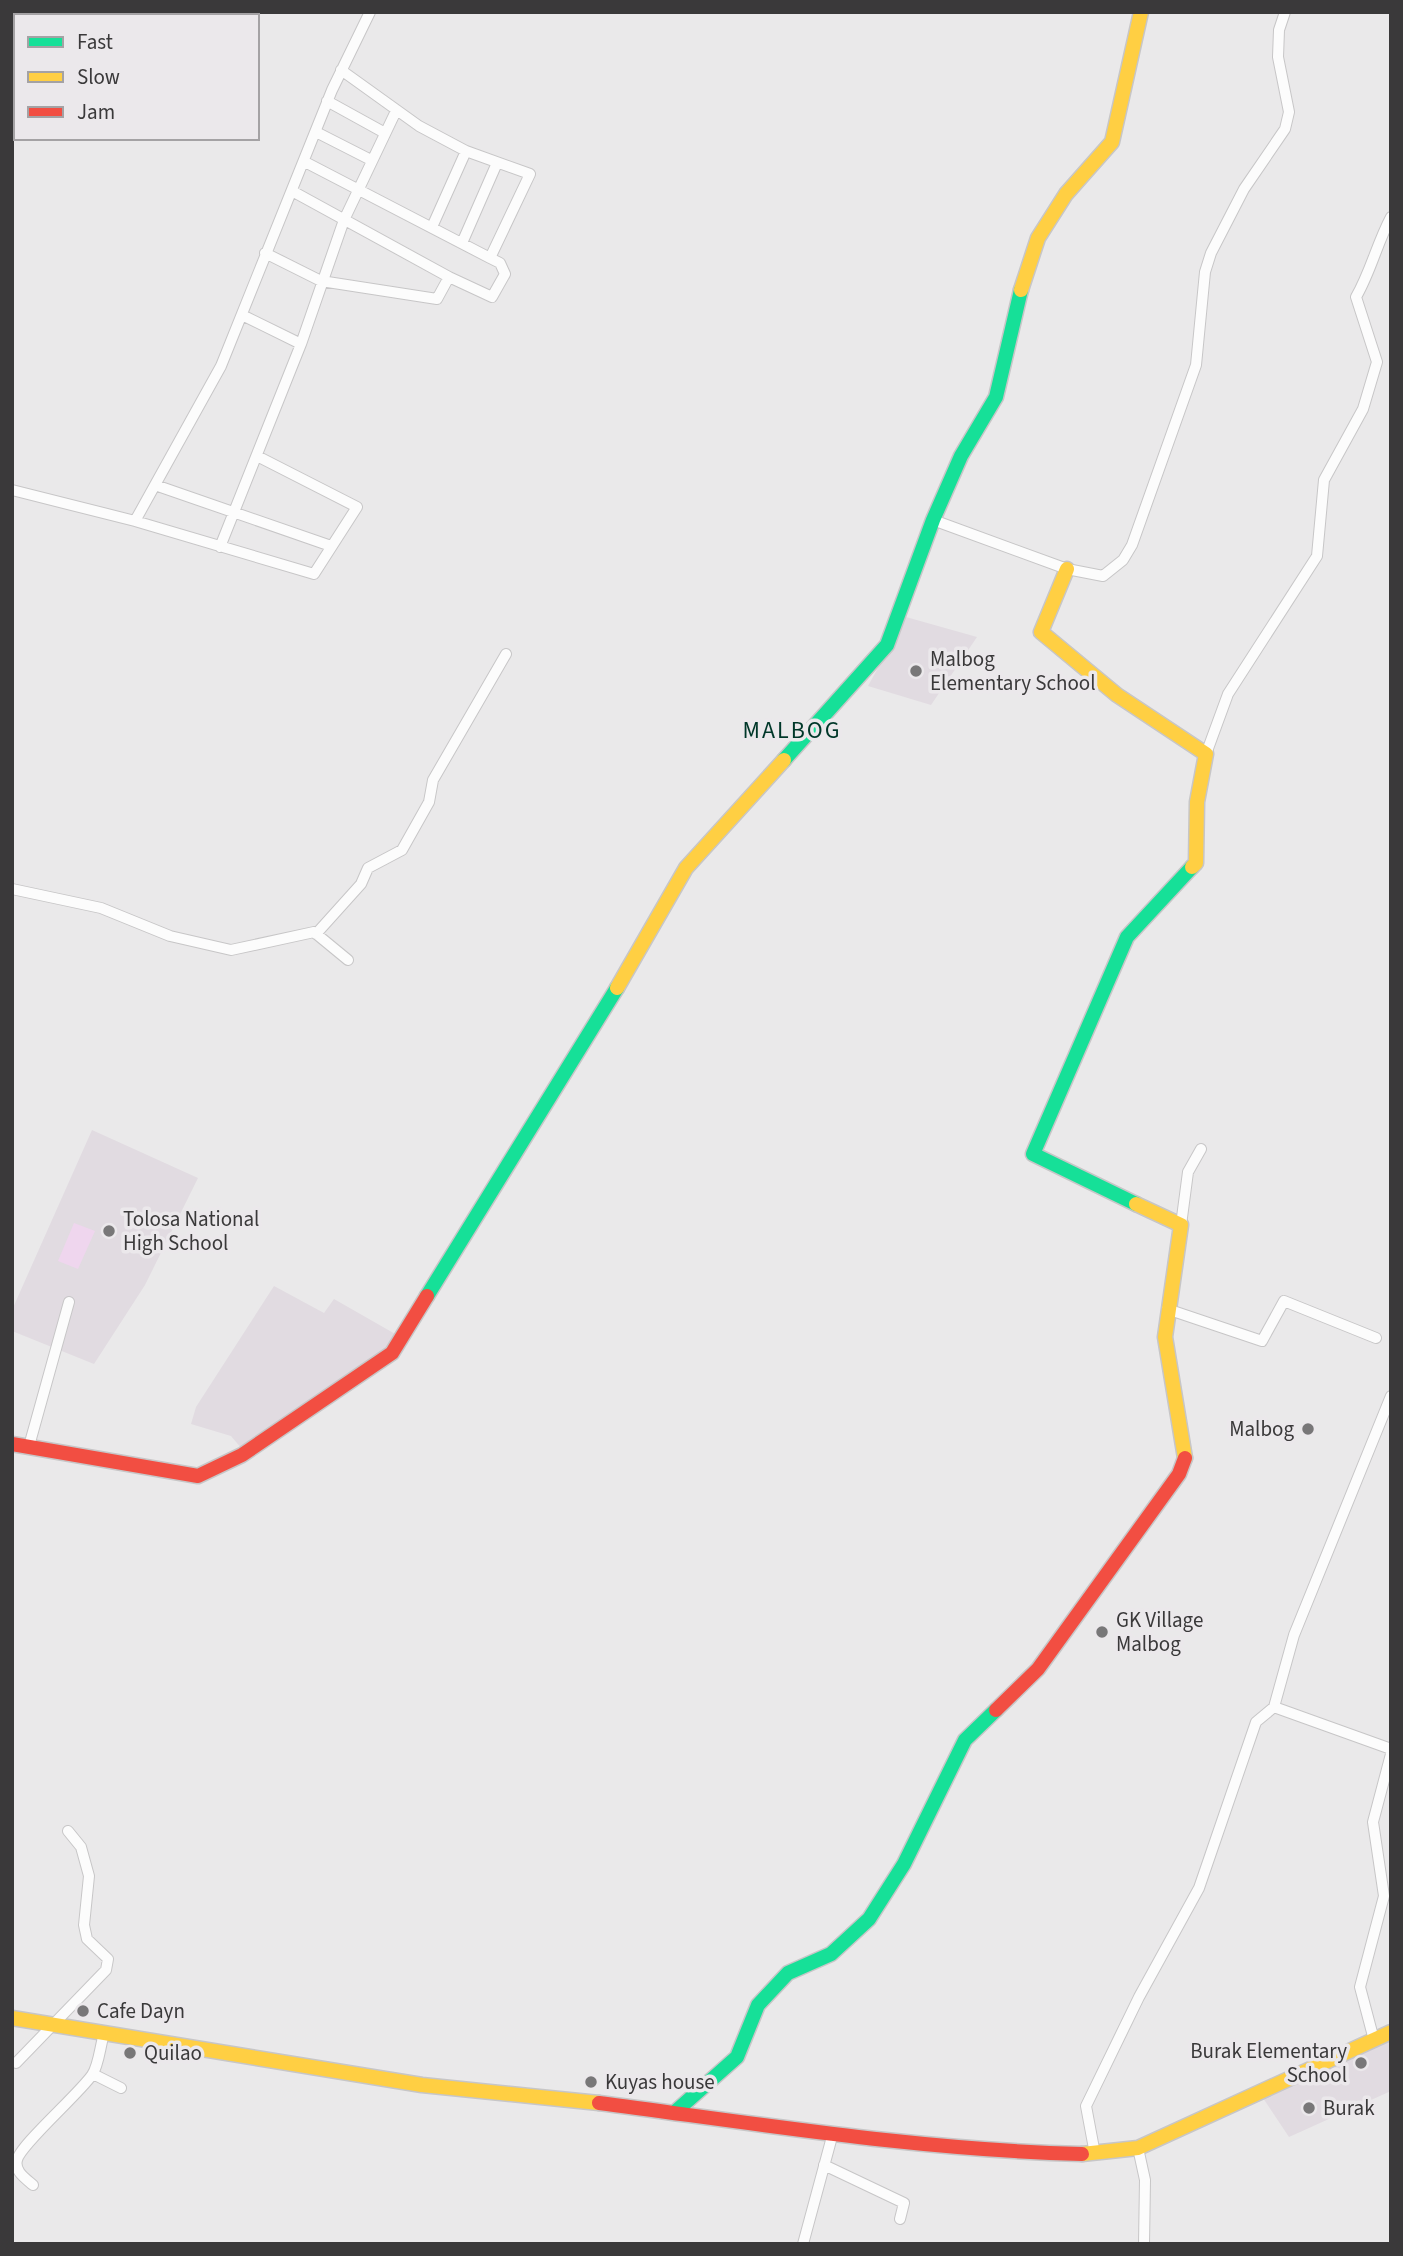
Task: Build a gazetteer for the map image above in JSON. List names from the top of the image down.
{
  "districts": ["MALBOG"],
  "places": [
    "Malbog Elementary School",
    "Tolosa National High School",
    "Malbog",
    "GK Village Malbog",
    "Cafe Dayn",
    "Quilao",
    "Burak Elementary School",
    "Kuyas house",
    "Burak"
  ],
  "legend": ["Fast", "Slow", "Jam"]
}
